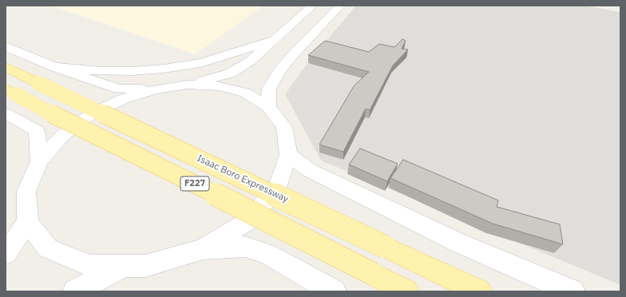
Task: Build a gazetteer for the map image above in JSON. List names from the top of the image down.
{
  "streets": {
    "main road": ["Isaac Boro Expressway", "F227"]
  }
}
